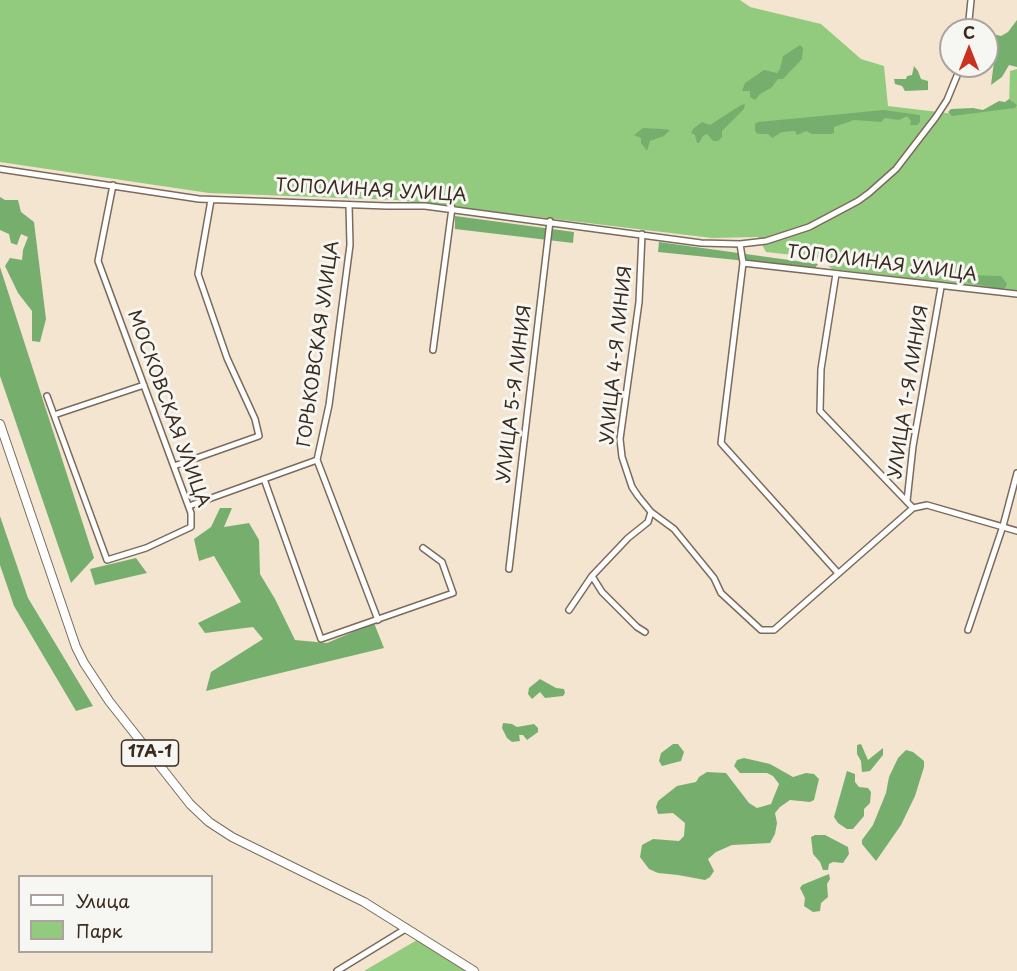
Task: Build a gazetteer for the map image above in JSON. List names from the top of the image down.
{
  "streets": {
    "main road": ["17А-1"],
    "street": [
      "ТОПОЛИНАЯ УЛИЦА",
      "ГОРЬКОВСКАЯ УЛИЦА",
      "УЛИЦА 4-Я ЛИНИЯ",
      "УЛИЦА 1-Я ЛИНИЯ",
      "УЛИЦА 5-Я ЛИНИЯ",
      "МОСКОВСКАЯ УЛИЦА"
    ]
  },
  "crossings": [
    ["ТОПОЛИНАЯ УЛИЦА", "ГОРЬКОВСКАЯ УЛИЦА"],
    ["ТОПОЛИНАЯ УЛИЦА", "УЛИЦА 4-Я ЛИНИЯ"],
    ["ТОПОЛИНАЯ УЛИЦА", "УЛИЦА 1-Я ЛИНИЯ"],
    ["ТОПОЛИНАЯ УЛИЦА", "УЛИЦА 5-Я ЛИНИЯ"],
    ["ТОПОЛИНАЯ УЛИЦА", "МОСКОВСКАЯ УЛИЦА"]
  ],
  "legend": ["Улица", "Парк"],
  "north": "top"
}
